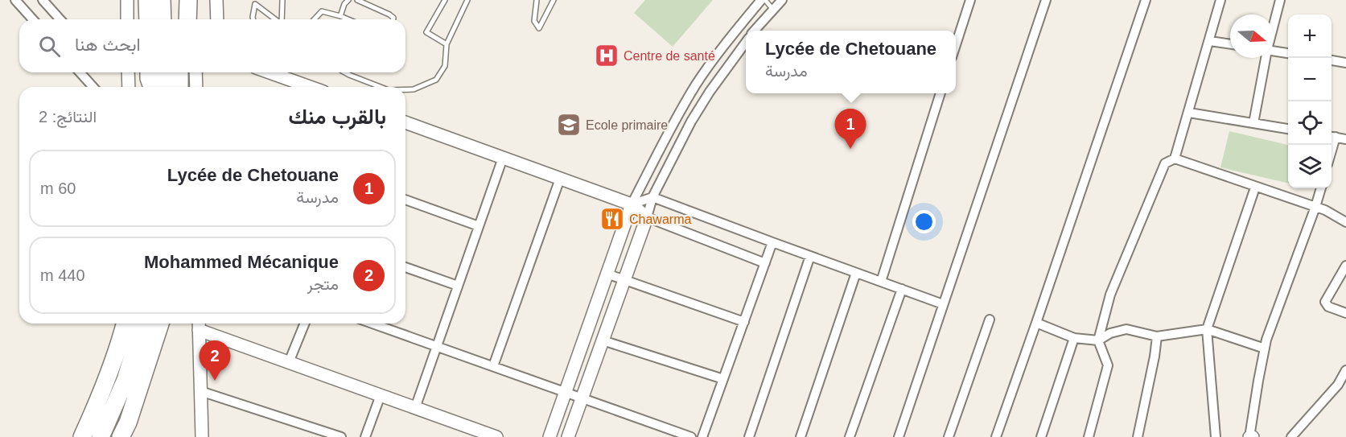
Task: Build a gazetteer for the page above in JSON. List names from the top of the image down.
{
  "places": {
    "hospital": ["Centre de santé"],
    "school or university": ["Ecole primaire"],
    "restaurant": ["Chawarma"]
  },
  "north": "right",
  "page": {
    "map_buttons": ["+", "−"],
    "search": "ابحث هنا",
    "popup": ["Lycée de Chetouane", "مدرسة"],
    "heading": ["بالقرب منك", "النتائج: 2"],
    "pins": ["1", "2"],
    "list": [
      {
        "mark": "1",
        "name": "Lycée de Chetouane",
        "note": "مدرسة",
        "value": "60 m"
      },
      {
        "mark": "2",
        "name": "Mohammed Mécanique",
        "note": "متجر",
        "value": "440 m"
      }
    ]
  }
}
